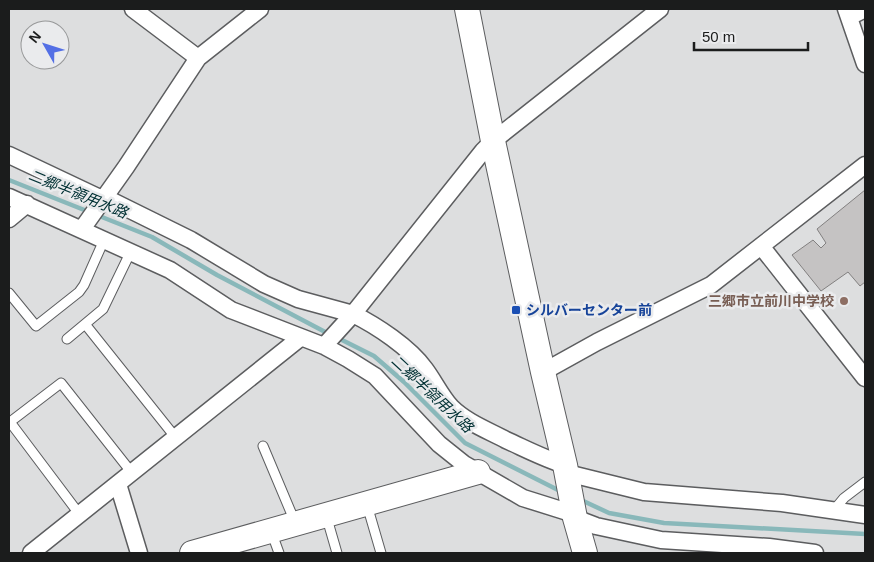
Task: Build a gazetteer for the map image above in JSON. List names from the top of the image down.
{
  "water": ["二郷半領用水路"],
  "places": {
    "other": ["三郷市立前川中学校"],
    "transit": ["シルバーセンター前"]
  },
  "scale_bar": "50 m",
  "north": "top left"
}
